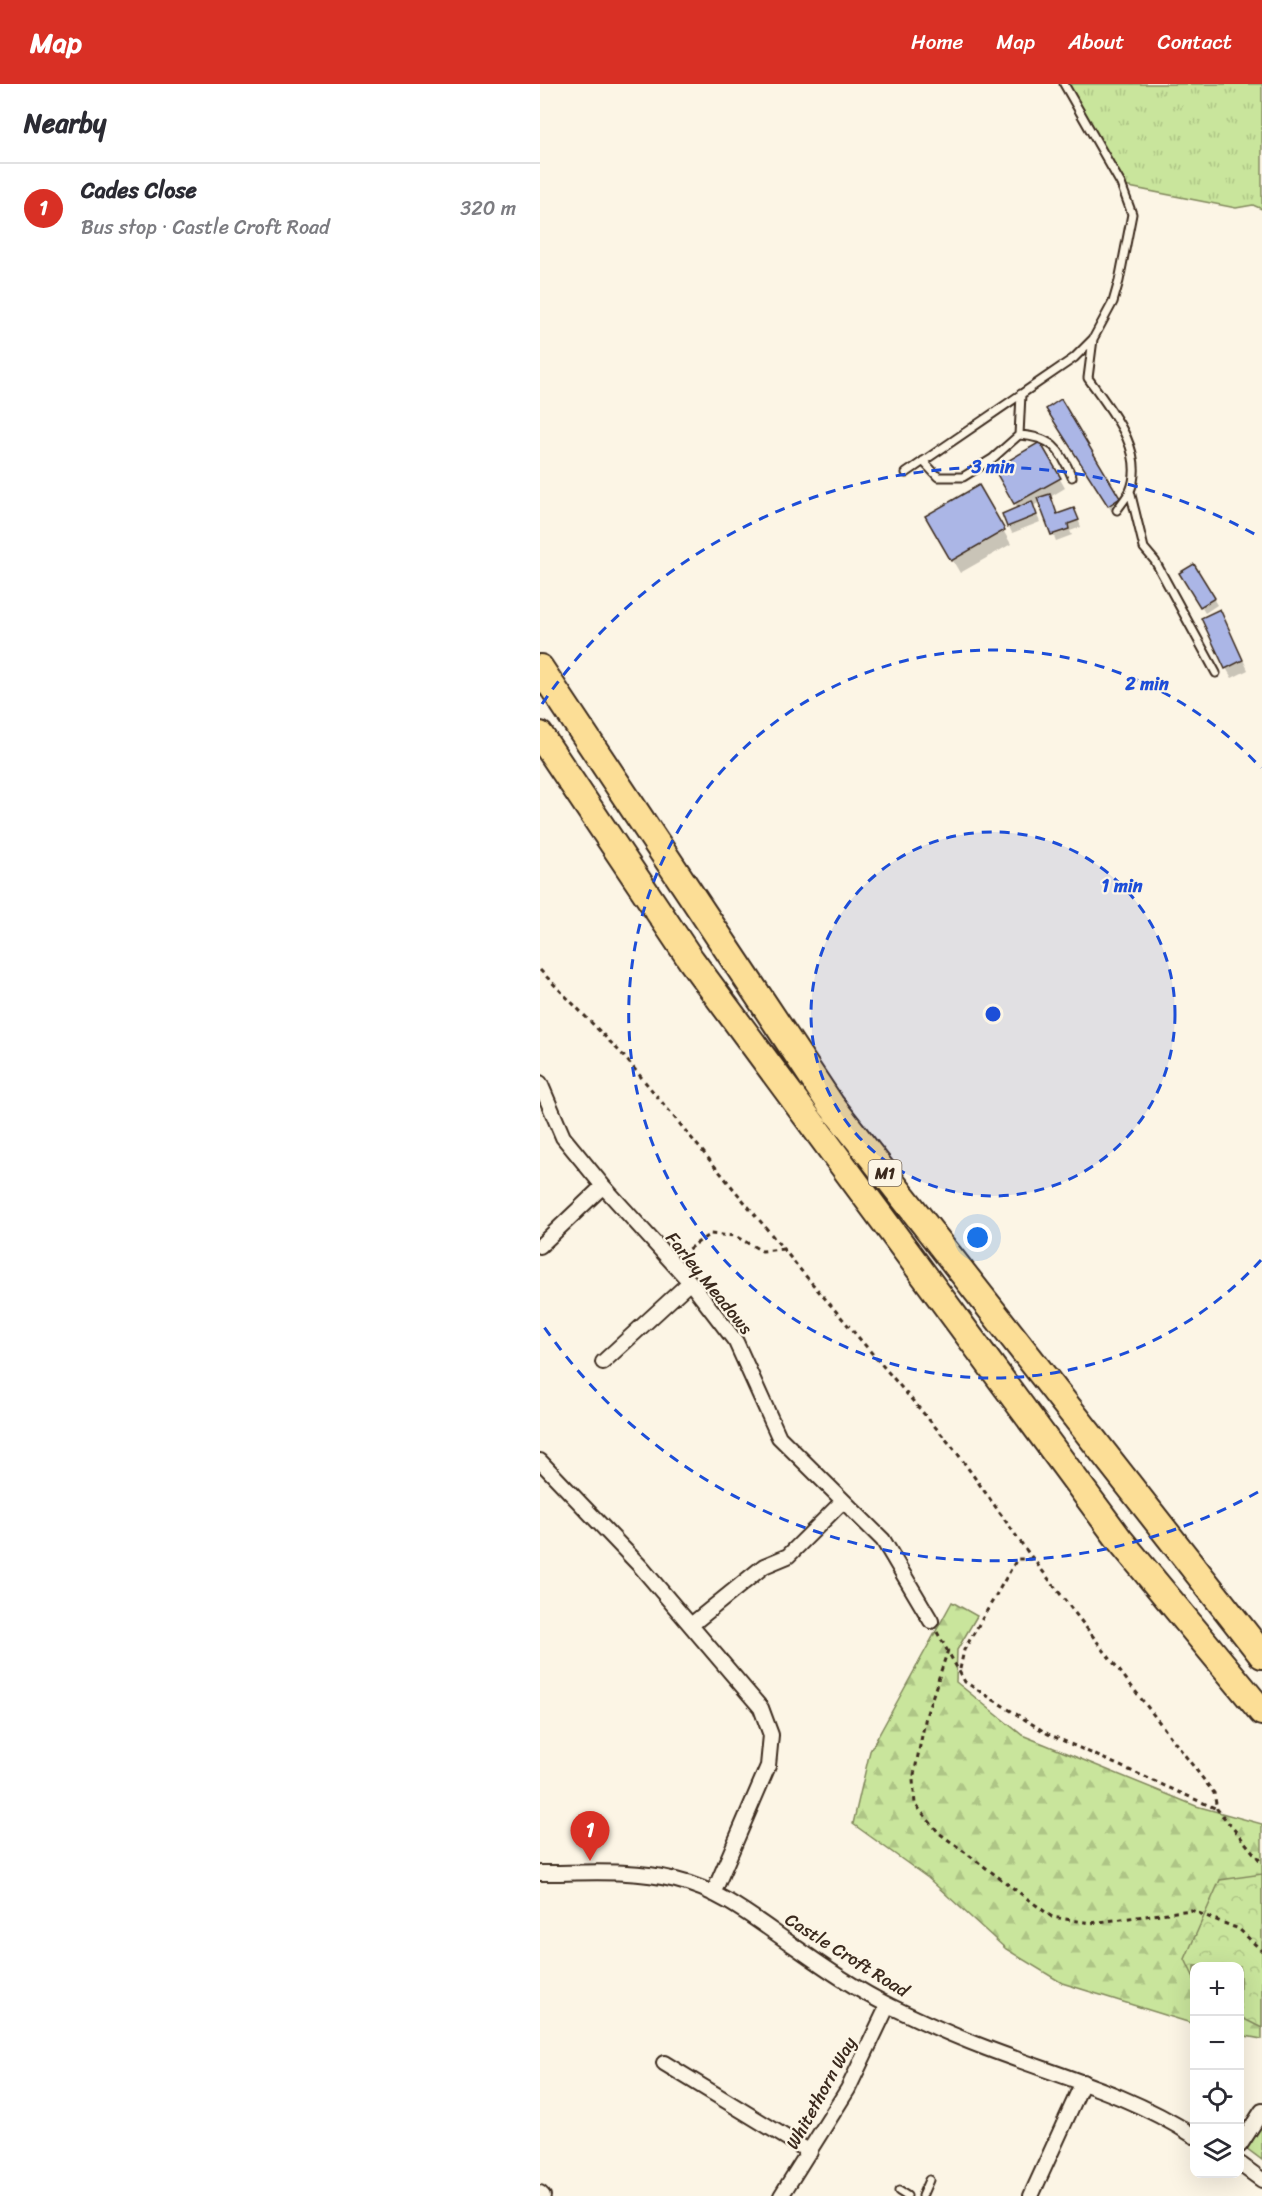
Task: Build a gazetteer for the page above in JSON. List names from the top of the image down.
{
  "streets": {
    "highway": ["M1"],
    "street": ["Farley Meadows", "Castle Croft Road", "Whitethorn Way"]
  },
  "crossings": [
    ["Castle Croft Road", "Whitethorn Way"]
  ],
  "page": {
    "header": "Map",
    "nav": [
      "Home",
      "Map",
      "About",
      "Contact"
    ],
    "heading": "Nearby",
    "list": [
      {
        "mark": "1",
        "name": "Cades Close",
        "note": "Bus stop · Castle Croft Road",
        "value": "320 m"
      }
    ],
    "pins": "1",
    "map_buttons": ["+", "−"]
  },
  "rings": ["3 min", "2 min", "1 min"]
}
